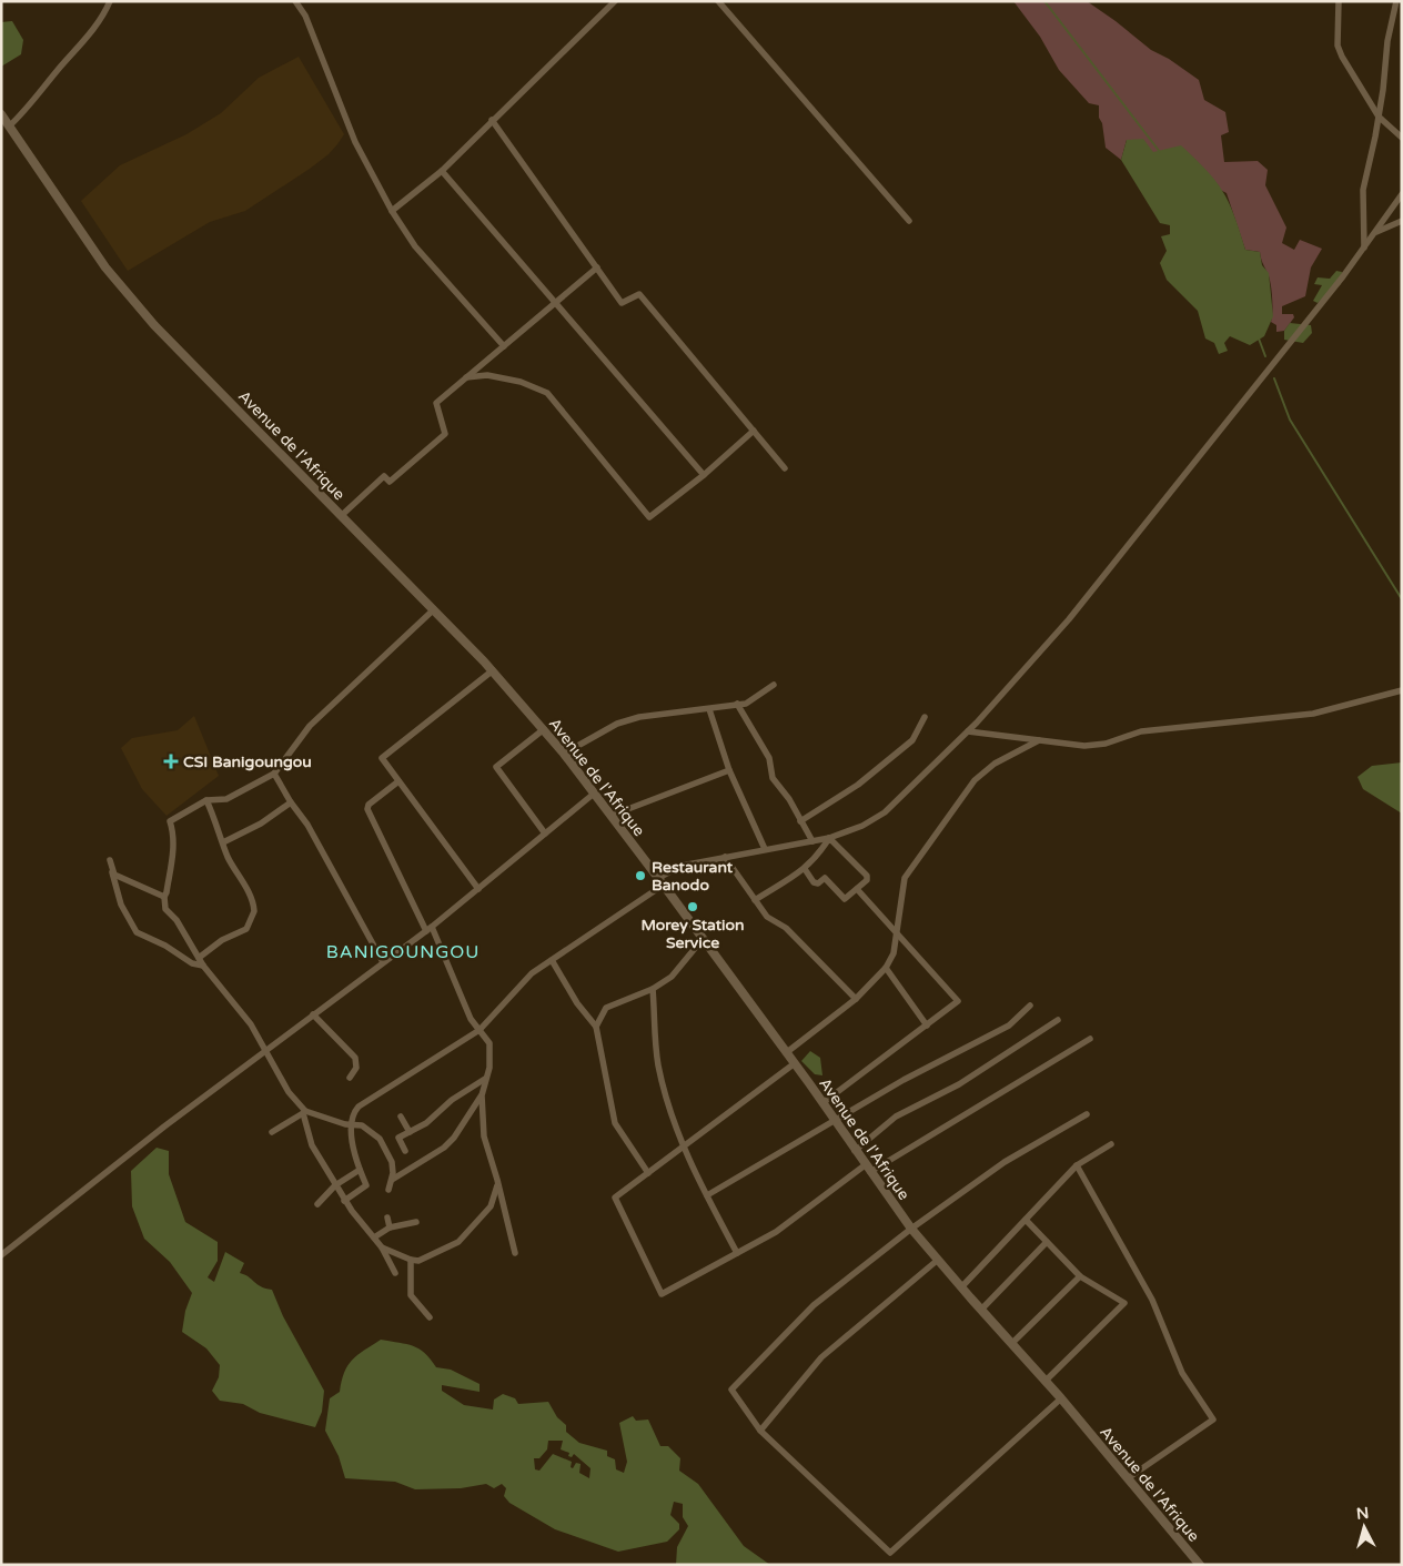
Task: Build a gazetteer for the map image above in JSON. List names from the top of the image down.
{
  "streets": {
    "main road": ["Avenue de l'Afrique"]
  },
  "districts": ["BANIGOUNGOU"],
  "places": {
    "health": ["CSI Banigoungou"],
    "other": ["Restaurant Banodo", "Morey Station Service"]
  },
  "north": "top"
}
